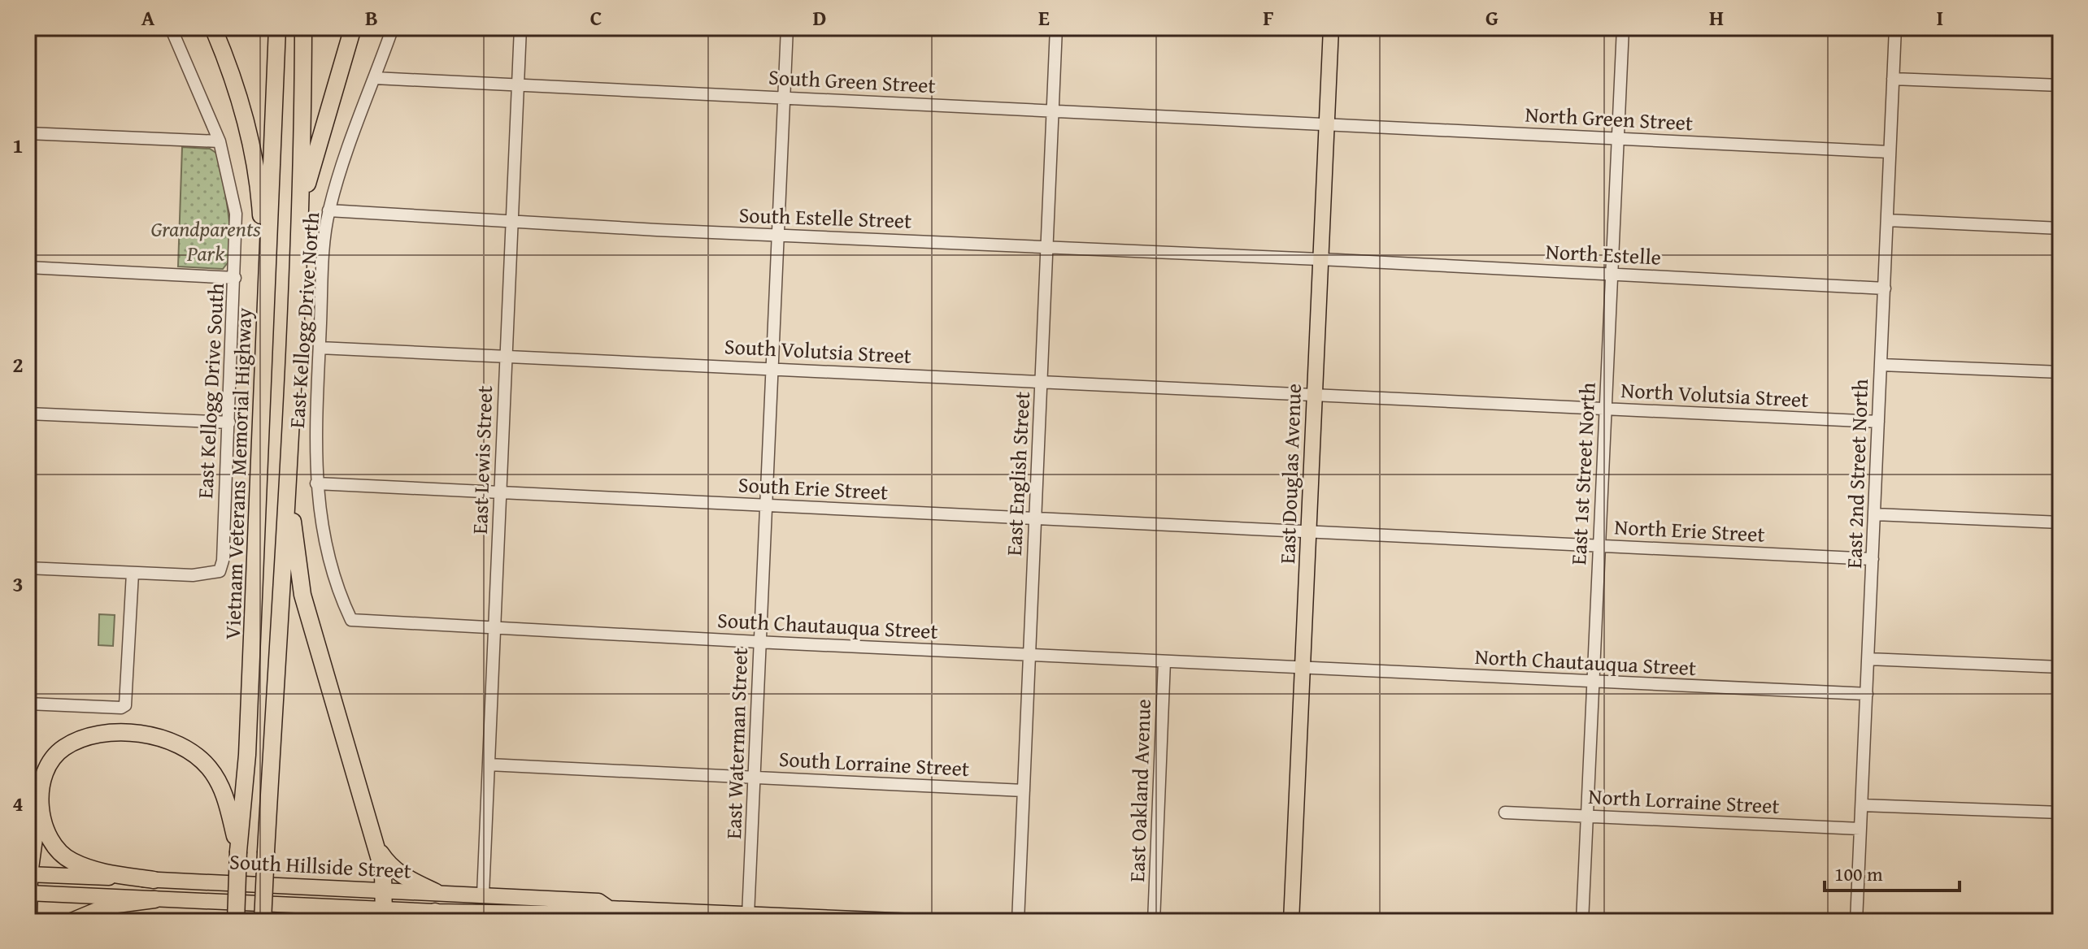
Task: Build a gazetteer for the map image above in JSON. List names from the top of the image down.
{
  "streets": {
    "highway": ["Vietnam Veterans Memorial Highway"],
    "main road": ["East Douglas Avenue", "South Hillside Street"],
    "street": [
      "South Green Street",
      "North Green Street",
      "South Estelle Street",
      "North Estelle",
      "East Kellogg Drive North",
      "South Volutsia Street",
      "East Kellogg Drive South",
      "North Volutsia Street",
      "East Lewis Street",
      "East English Street",
      "East 1st Street North",
      "East 2nd Street North",
      "South Erie Street",
      "North Erie Street",
      "South Chautauqua Street",
      "North Chautauqua Street",
      "East Waterman Street",
      "South Lorraine Street",
      "East Oakland Avenue",
      "North Lorraine Street"
    ]
  },
  "crossings": [
    ["South Green Street", "North Green Street"],
    ["South Green Street", "East Kellogg Drive North"],
    ["South Green Street", "East Lewis Street"],
    ["South Green Street", "East English Street"],
    ["South Green Street", "East Douglas Avenue"],
    ["South Green Street", "East Waterman Street"],
    ["North Green Street", "East Douglas Avenue"],
    ["North Green Street", "East 1st Street North"],
    ["North Green Street", "East 2nd Street North"],
    ["South Estelle Street", "North Estelle"],
    ["South Estelle Street", "East Kellogg Drive North"],
    ["South Estelle Street", "East Lewis Street"],
    ["South Estelle Street", "East English Street"],
    ["South Estelle Street", "East Douglas Avenue"],
    ["South Estelle Street", "East Waterman Street"],
    ["North Estelle", "East Douglas Avenue"],
    ["North Estelle", "East 1st Street North"],
    ["North Estelle", "East 2nd Street North"],
    ["East Kellogg Drive North", "South Volutsia Street"],
    ["East Kellogg Drive North", "South Erie Street"],
    ["East Kellogg Drive North", "South Chautauqua Street"],
    ["South Volutsia Street", "North Volutsia Street"],
    ["South Volutsia Street", "East Lewis Street"],
    ["South Volutsia Street", "East English Street"],
    ["South Volutsia Street", "East Douglas Avenue"],
    ["South Volutsia Street", "East Waterman Street"],
    ["North Volutsia Street", "East Douglas Avenue"],
    ["North Volutsia Street", "East 1st Street North"],
    ["North Volutsia Street", "East 2nd Street North"],
    ["East Lewis Street", "South Erie Street"],
    ["East Lewis Street", "South Chautauqua Street"],
    ["East Lewis Street", "South Lorraine Street"],
    ["East Lewis Street", "South Hillside Street"],
    ["East English Street", "South Erie Street"],
    ["East English Street", "South Chautauqua Street"],
    ["East English Street", "South Lorraine Street"],
    ["East Douglas Avenue", "South Erie Street"],
    ["East Douglas Avenue", "North Erie Street"],
    ["East Douglas Avenue", "South Chautauqua Street"],
    ["East Douglas Avenue", "North Chautauqua Street"],
    ["East 1st Street North", "North Erie Street"],
    ["East 1st Street North", "North Chautauqua Street"],
    ["East 1st Street North", "North Lorraine Street"],
    ["East 2nd Street North", "North Erie Street"],
    ["East 2nd Street North", "North Chautauqua Street"],
    ["East 2nd Street North", "North Lorraine Street"],
    ["South Erie Street", "North Erie Street"],
    ["South Erie Street", "East Waterman Street"],
    ["South Chautauqua Street", "North Chautauqua Street"],
    ["South Chautauqua Street", "East Waterman Street"],
    ["South Chautauqua Street", "East Oakland Avenue"],
    ["East Waterman Street", "South Lorraine Street"],
    ["East Waterman Street", "South Hillside Street"]
  ],
  "parks": ["Grandparents Park"],
  "scale_bar": "100 m",
  "grid": {
    "columns": [
      "A",
      "B",
      "C",
      "D",
      "E",
      "F",
      "G",
      "H",
      "I"
    ],
    "rows": [
      "1",
      "2",
      "3",
      "4"
    ]
  }
}
